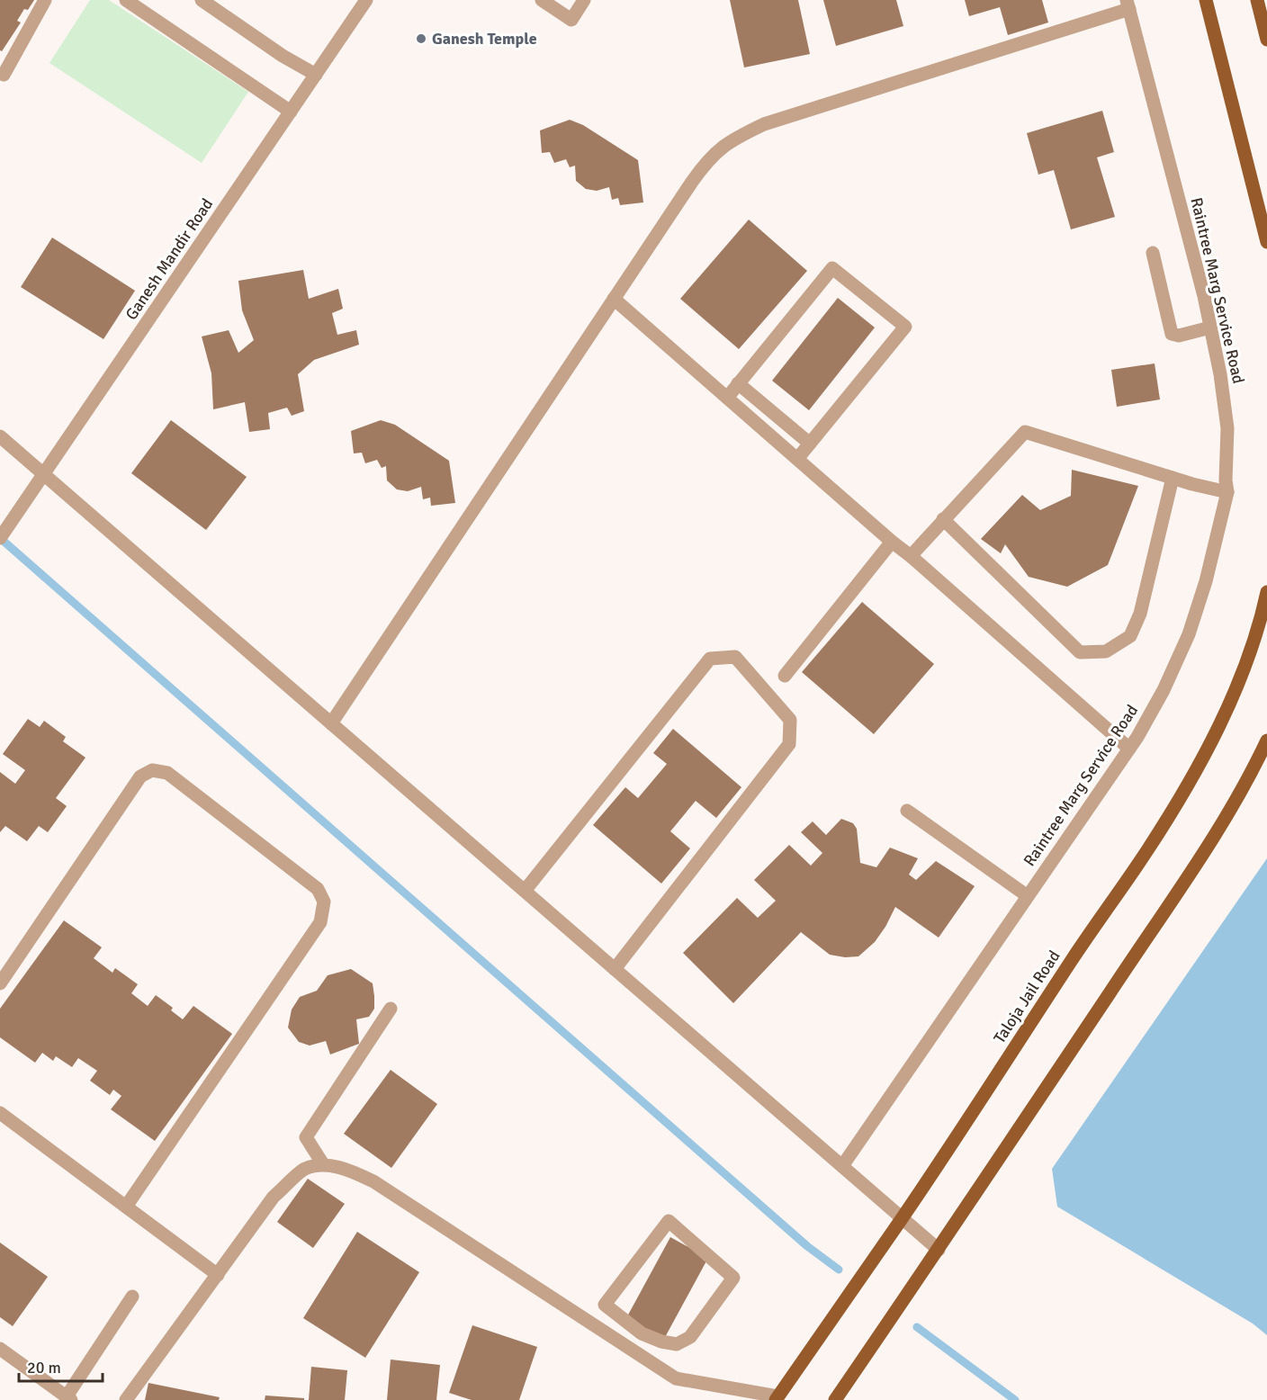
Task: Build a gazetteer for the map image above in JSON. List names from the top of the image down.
{
  "streets": {
    "main road": ["Taloja Jail Road"],
    "street": ["Ganesh Mandir Road", "Raintree Marg Service Road"]
  },
  "places": ["Ganesh Temple"],
  "scale_bar": "20 m"
}
